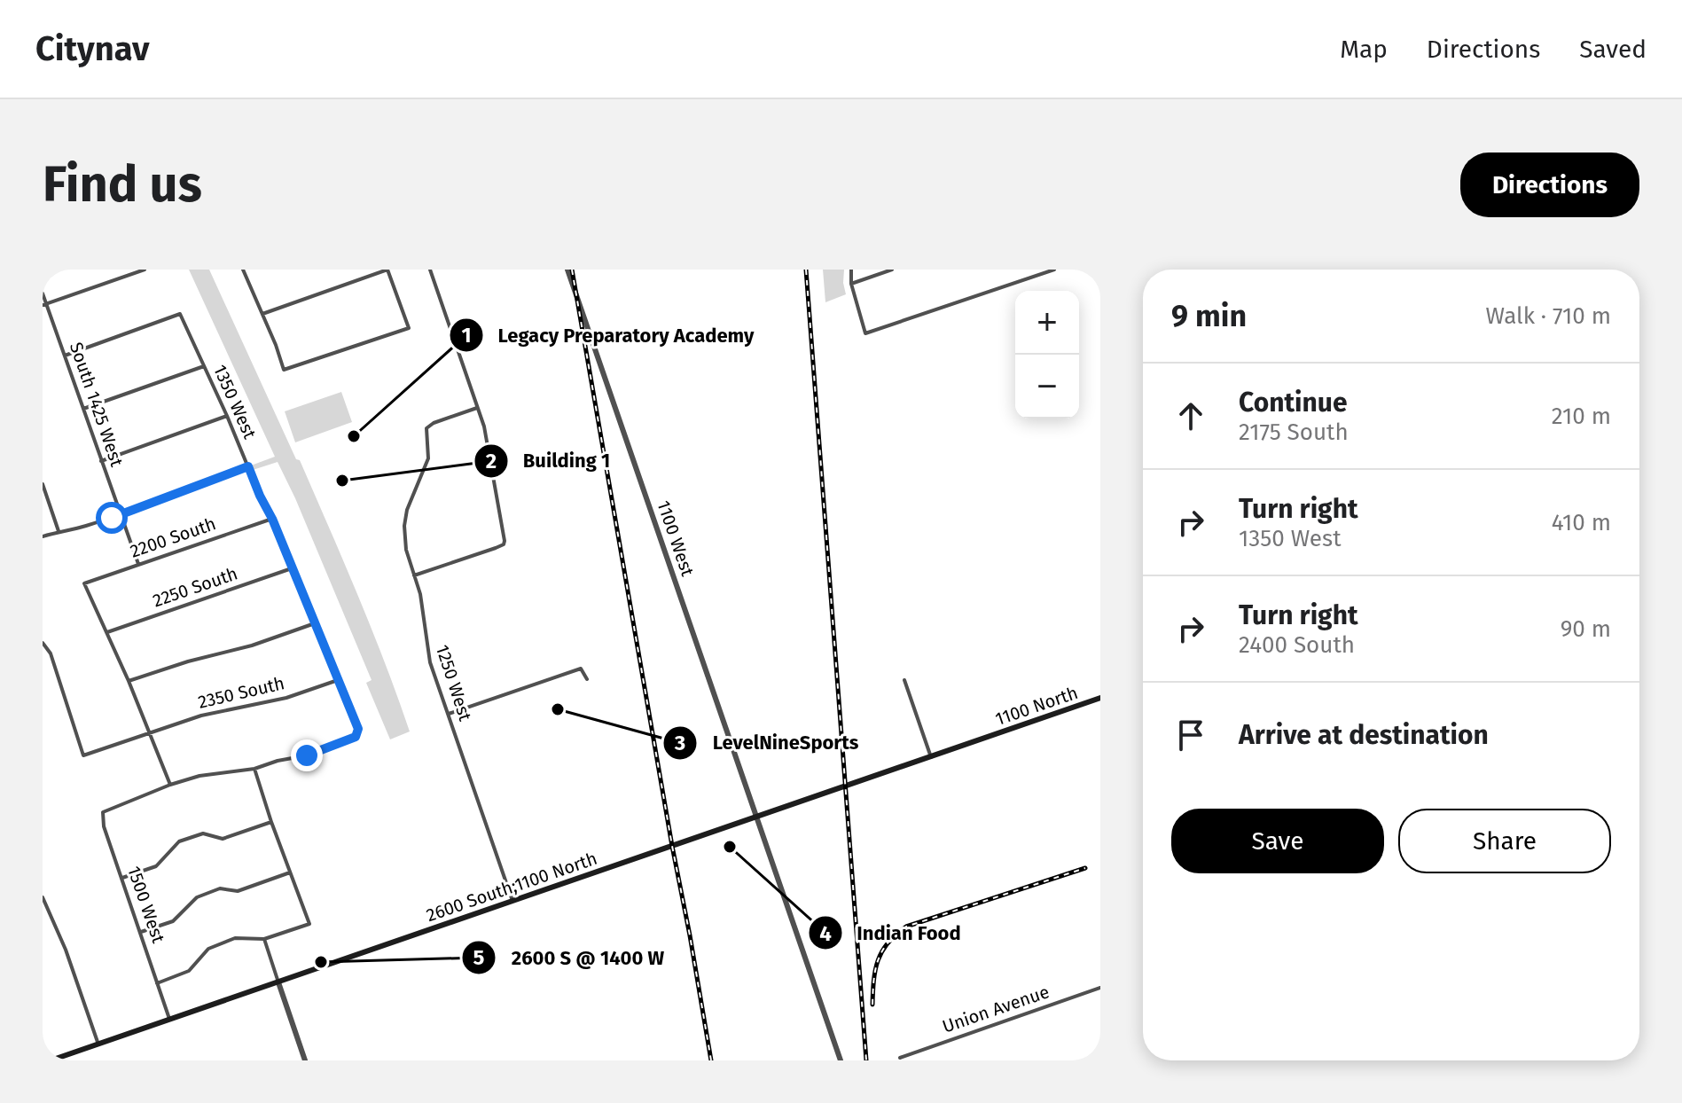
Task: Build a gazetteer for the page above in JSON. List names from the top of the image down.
{
  "streets": {
    "main road": ["1100 North", "2600 South;1100 North"],
    "street": [
      "1350 West",
      "South 1425 West",
      "2200 South",
      "1100 West",
      "2250 South",
      "1250 West",
      "2350 South",
      "1500 West",
      "Union Avenue"
    ]
  },
  "crossings": [
    ["1350 West", "South 1425 West"],
    ["1350 West", "2200 South"],
    ["1350 West", "2250 South"],
    ["1350 West", "2350 South"],
    ["South 1425 West", "2200 South"],
    ["2200 South", "2250 South"],
    ["1100 West", "2600 South;1100 North"],
    ["1250 West", "2600 South;1100 North"],
    ["1100 North", "2600 South;1100 North"],
    ["2600 South;1100 North", "1500 West"]
  ],
  "places": [
    "Legacy Preparatory Academy",
    "Building 1",
    "LevelNineSports",
    "Indian Food",
    "2600 S @ 1400 W"
  ],
  "page": {
    "header": "Citynav",
    "nav": ["Map", "Directions", "Saved"],
    "buttons": [
      "Directions",
      ["Save", "Share"]
    ],
    "title": "Find us",
    "heading": ["9 min", "Walk · 710 m"],
    "map_buttons": ["+", "−"],
    "list": [
      ["Continue", "2175 South", "210 m"],
      ["Turn right", "1350 West", "410 m"],
      ["Turn right", "2400 South", "90 m"],
      "Arrive at destination"
    ]
  }
}
